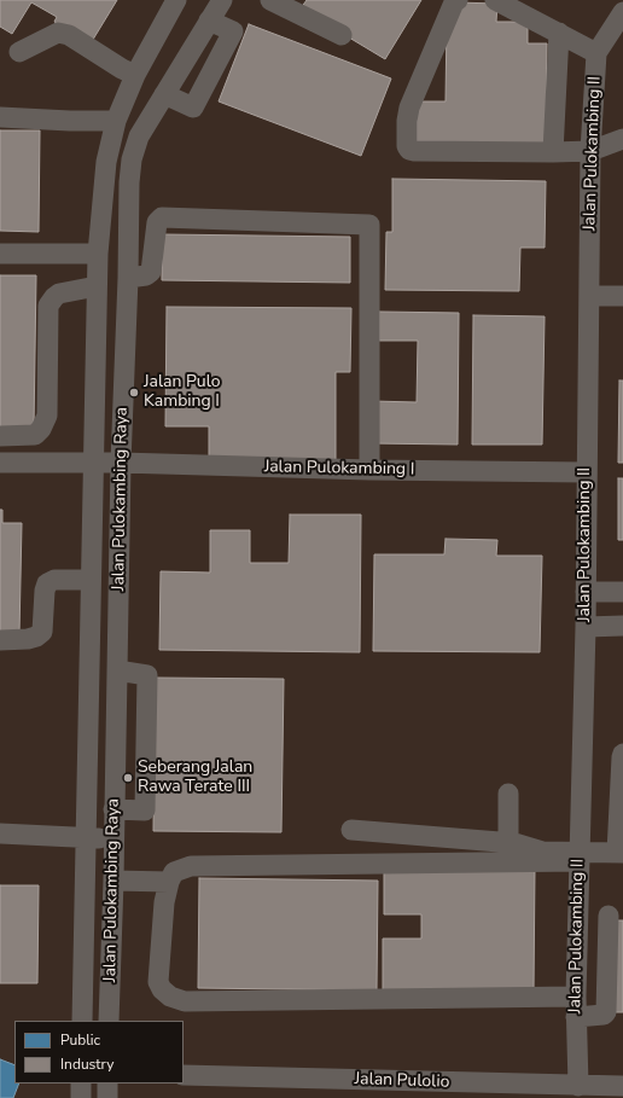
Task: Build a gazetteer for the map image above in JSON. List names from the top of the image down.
{
  "streets": {
    "street": [
      "Jalan Pulokambing II",
      "Jalan Pulokambing I",
      "Jalan Pulokambing Raya",
      "Jalan Pulolio"
    ]
  },
  "crossings": [
    ["Jalan Pulokambing II", "Jalan Pulokambing I"],
    ["Jalan Pulokambing II", "Jalan Pulolio"],
    ["Jalan Pulokambing I", "Jalan Pulokambing Raya"]
  ],
  "places": ["Jalan Pulo Kambing I", "Seberang Jalan Rawa Terate III"],
  "legend": ["Public", "Industry"]
}
